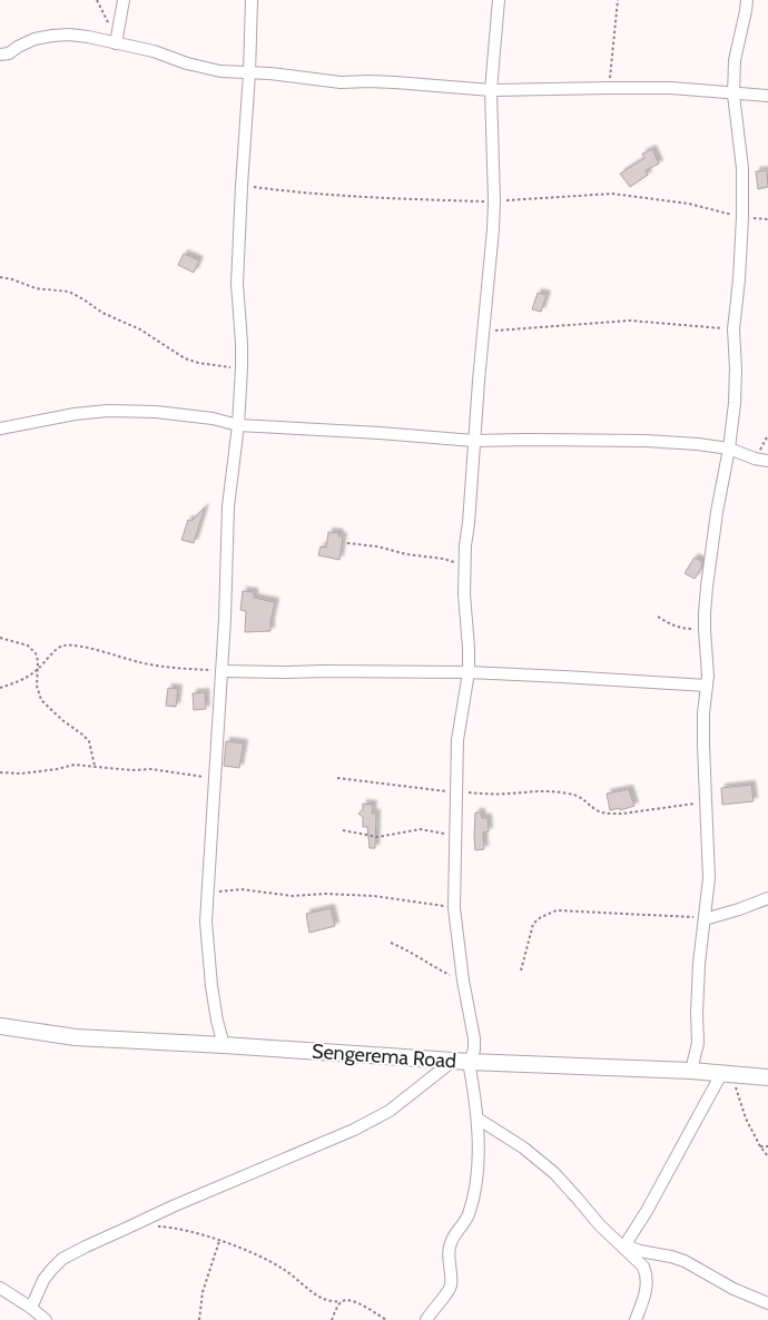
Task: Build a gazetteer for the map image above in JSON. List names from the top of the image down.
{
  "streets": {
    "main road": ["Sengerema Road"]
  }
}
